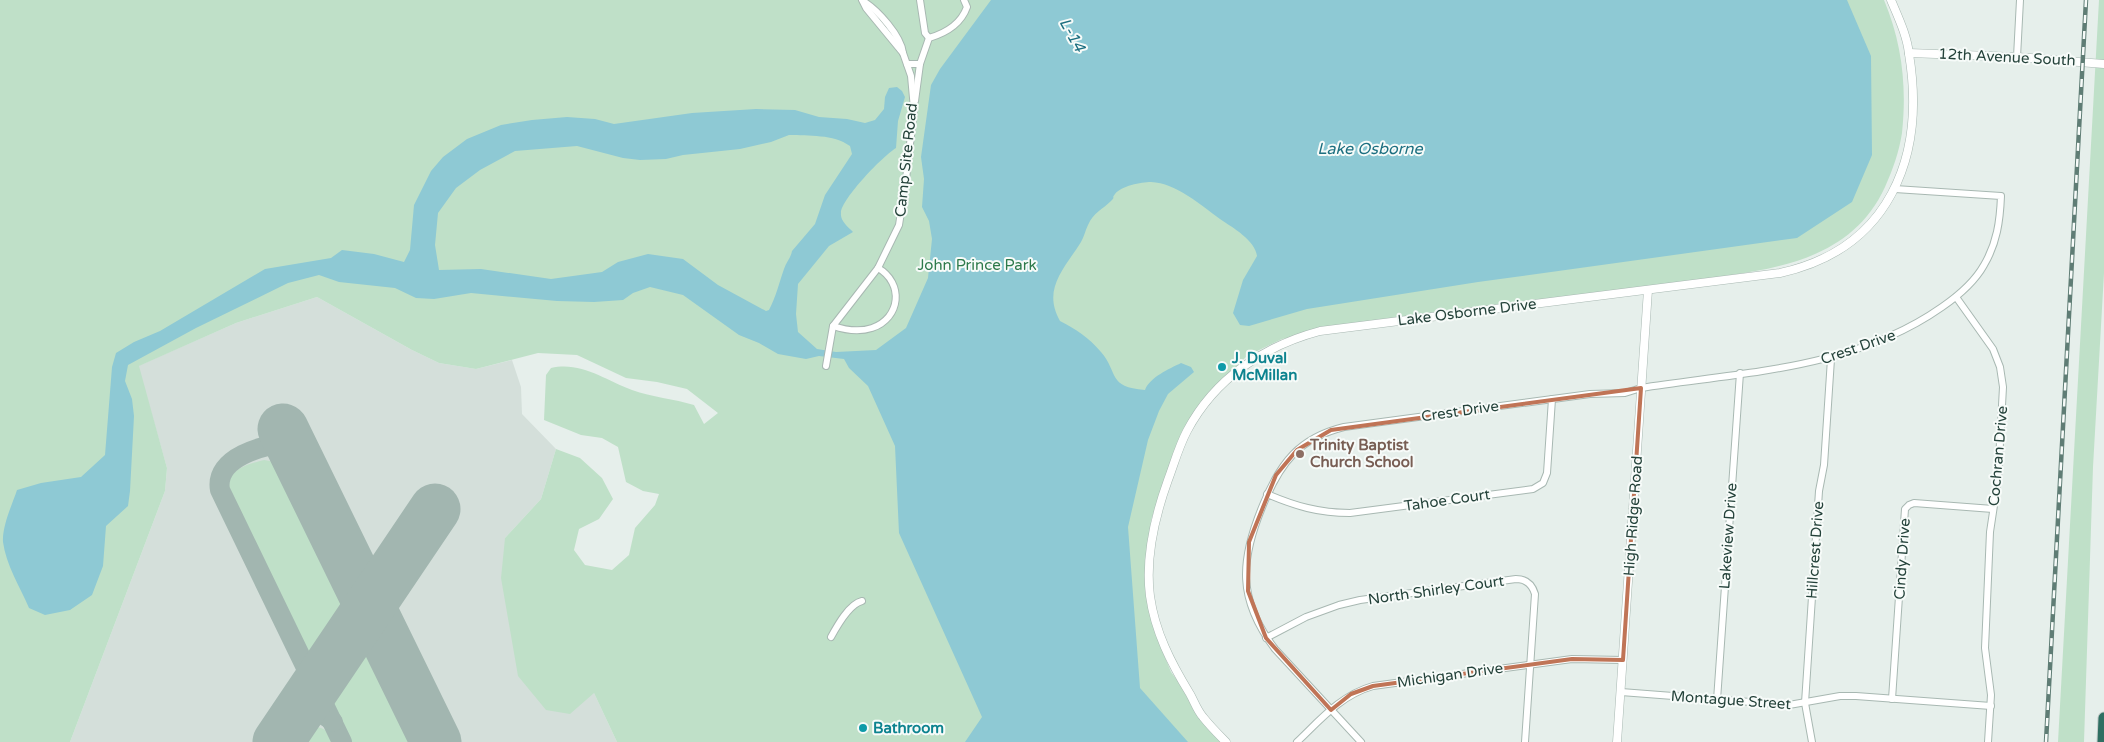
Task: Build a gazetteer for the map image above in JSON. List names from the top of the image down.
{
  "streets": {
    "street": [
      "12th Avenue South",
      "Camp Site Road",
      "Lake Osborne Drive",
      "Crest Drive",
      "Cochran Drive",
      "Tahoe Court",
      "High Ridge Road",
      "Lakeview Drive",
      "Hillcrest Drive",
      "Cindy Drive",
      "North Shirley Court",
      "Michigan Drive",
      "Montague Street"
    ]
  },
  "crossings": [
    ["12th Avenue South", "Lake Osborne Drive"],
    ["Lake Osborne Drive", "High Ridge Road"],
    ["Crest Drive", "Cochran Drive"],
    ["Crest Drive", "Tahoe Court"],
    ["Crest Drive", "High Ridge Road"],
    ["Crest Drive", "Lakeview Drive"],
    ["Crest Drive", "Hillcrest Drive"],
    ["Crest Drive", "North Shirley Court"],
    ["Crest Drive", "Michigan Drive"],
    ["Cochran Drive", "Cindy Drive"],
    ["Cochran Drive", "Montague Street"],
    ["High Ridge Road", "Michigan Drive"],
    ["High Ridge Road", "Montague Street"],
    ["Lakeview Drive", "Montague Street"],
    ["Hillcrest Drive", "Montague Street"],
    ["Cindy Drive", "Montague Street"],
    ["North Shirley Court", "Michigan Drive"]
  ],
  "water": ["L-14", "Lake Osborne"],
  "parks": ["John Prince Park"],
  "places": ["J. Duval McMillan", "Trinity Baptist Church School", "Bathroom"]
}
